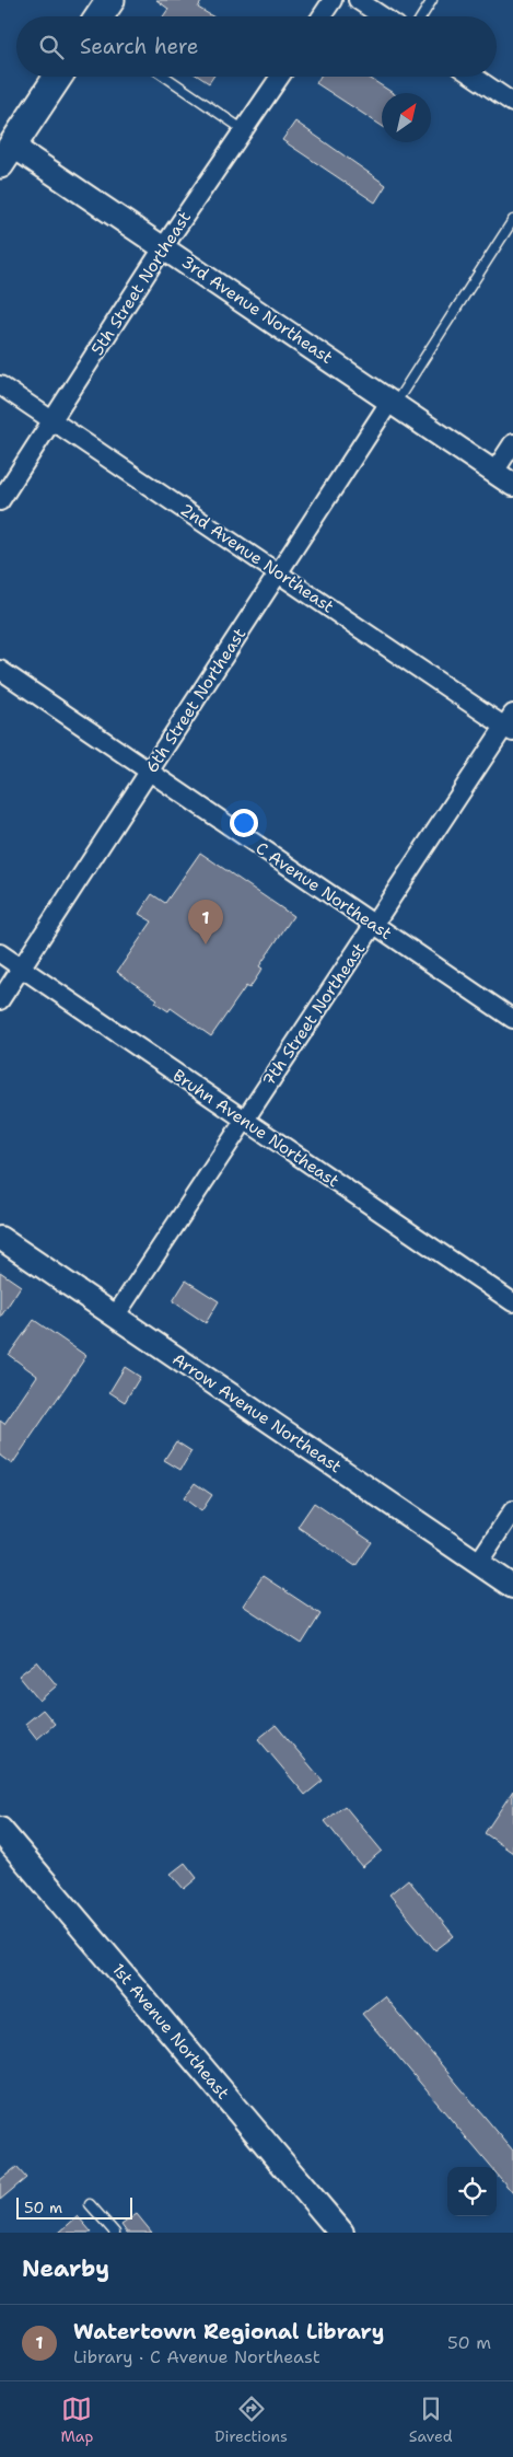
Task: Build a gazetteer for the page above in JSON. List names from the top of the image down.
{
  "streets": {
    "main road": ["1st Avenue Northeast"],
    "street": [
      "5th Street Northeast",
      "3rd Avenue Northeast",
      "2nd Avenue Northeast",
      "6th Street Northeast",
      "C Avenue Northeast",
      "7th Street Northeast",
      "Bruhn Avenue Northeast",
      "Arrow Avenue Northeast"
    ]
  },
  "crossings": [
    ["5th Street Northeast", "3rd Avenue Northeast"],
    ["5th Street Northeast", "2nd Avenue Northeast"],
    ["3rd Avenue Northeast", "6th Street Northeast"],
    ["2nd Avenue Northeast", "6th Street Northeast"],
    ["2nd Avenue Northeast", "7th Street Northeast"],
    ["6th Street Northeast", "C Avenue Northeast"],
    ["6th Street Northeast", "Bruhn Avenue Northeast"],
    ["C Avenue Northeast", "7th Street Northeast"],
    ["7th Street Northeast", "Bruhn Avenue Northeast"],
    ["7th Street Northeast", "Arrow Avenue Northeast"]
  ],
  "scale_bar": "50 m",
  "north": "top right",
  "page": {
    "search": "Search here",
    "pins": "1",
    "scale": "50 m",
    "heading": "Nearby",
    "list": [
      {
        "mark": "1",
        "name": "Watertown Regional Library",
        "note": "Library · C Avenue Northeast",
        "value": "50 m"
      }
    ],
    "nav": ["Map", "Directions", "Saved"]
  }
}
